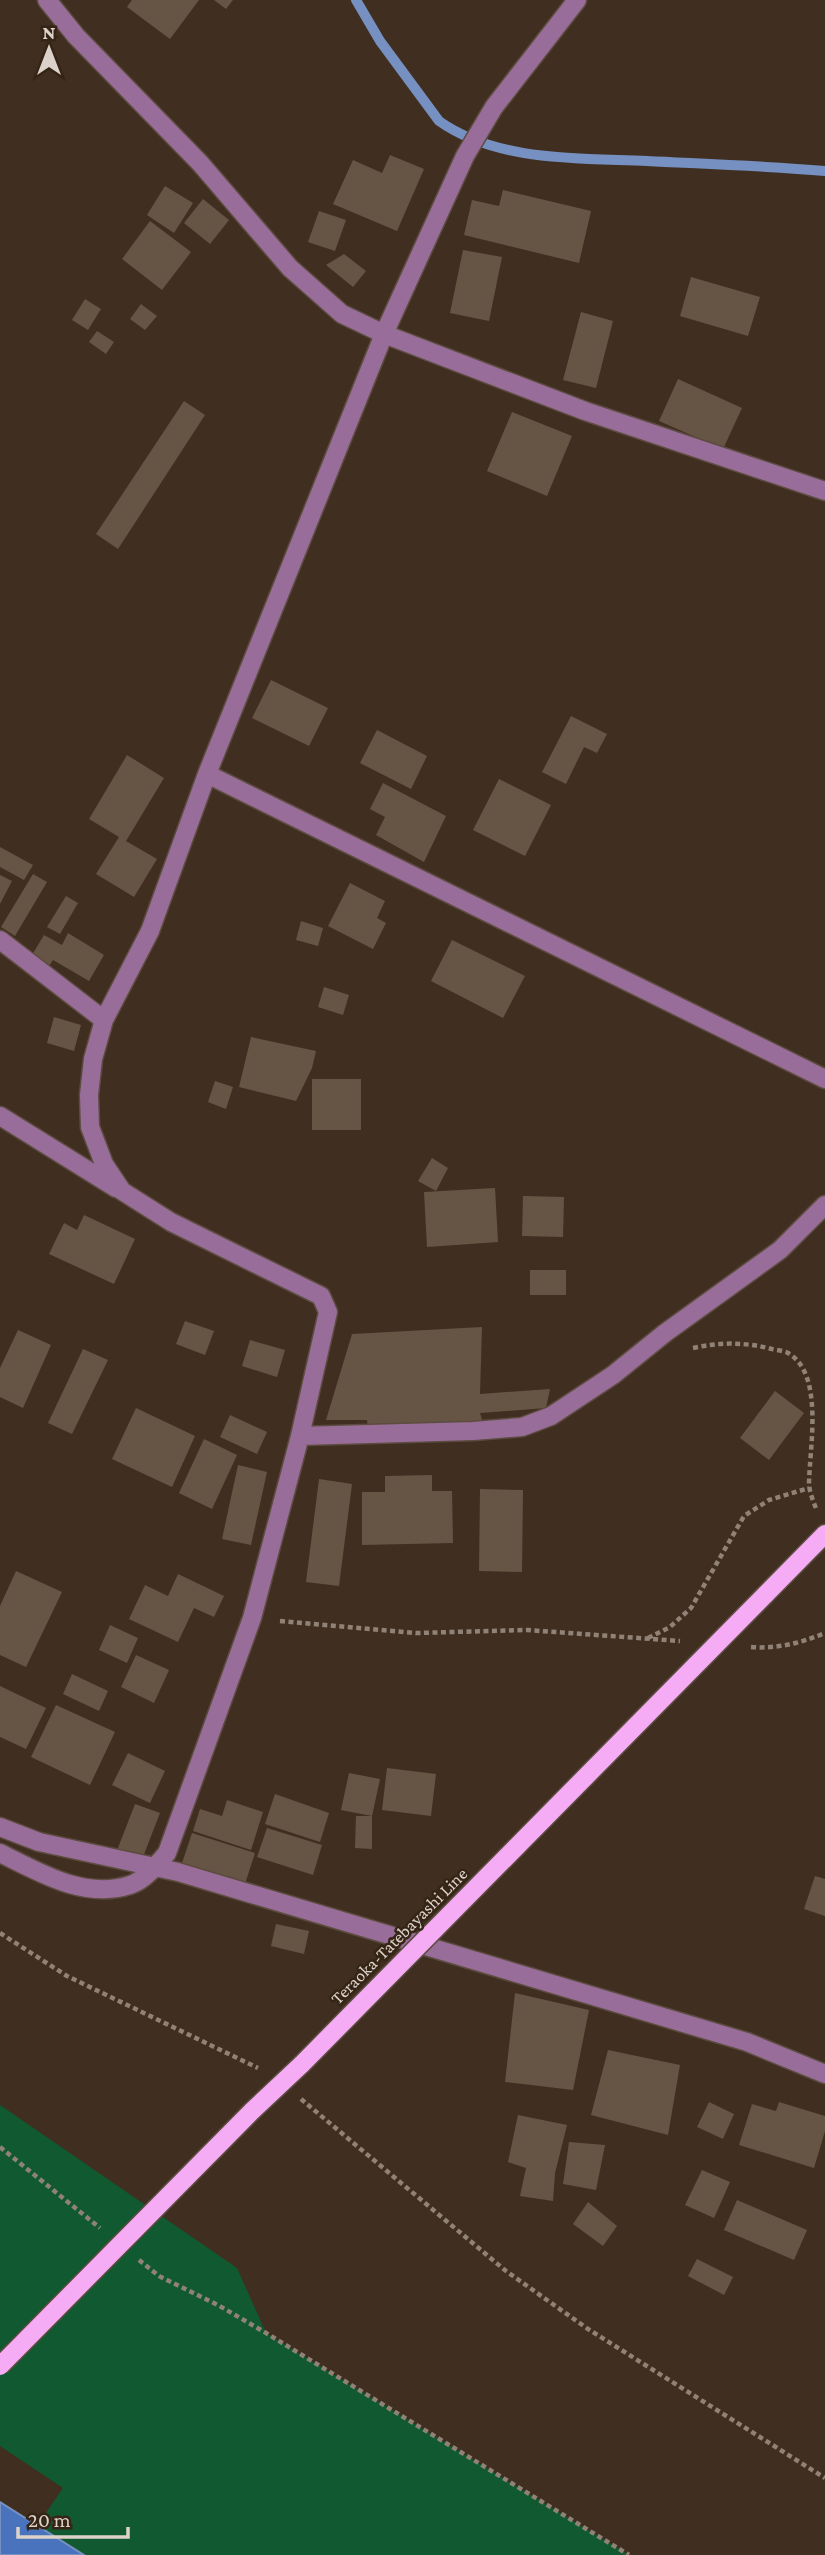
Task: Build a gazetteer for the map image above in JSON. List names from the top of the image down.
{
  "streets": {
    "main road": ["Teraoka-Tatebayashi Line"]
  },
  "scale_bar": "20 m",
  "north": "top"
}
